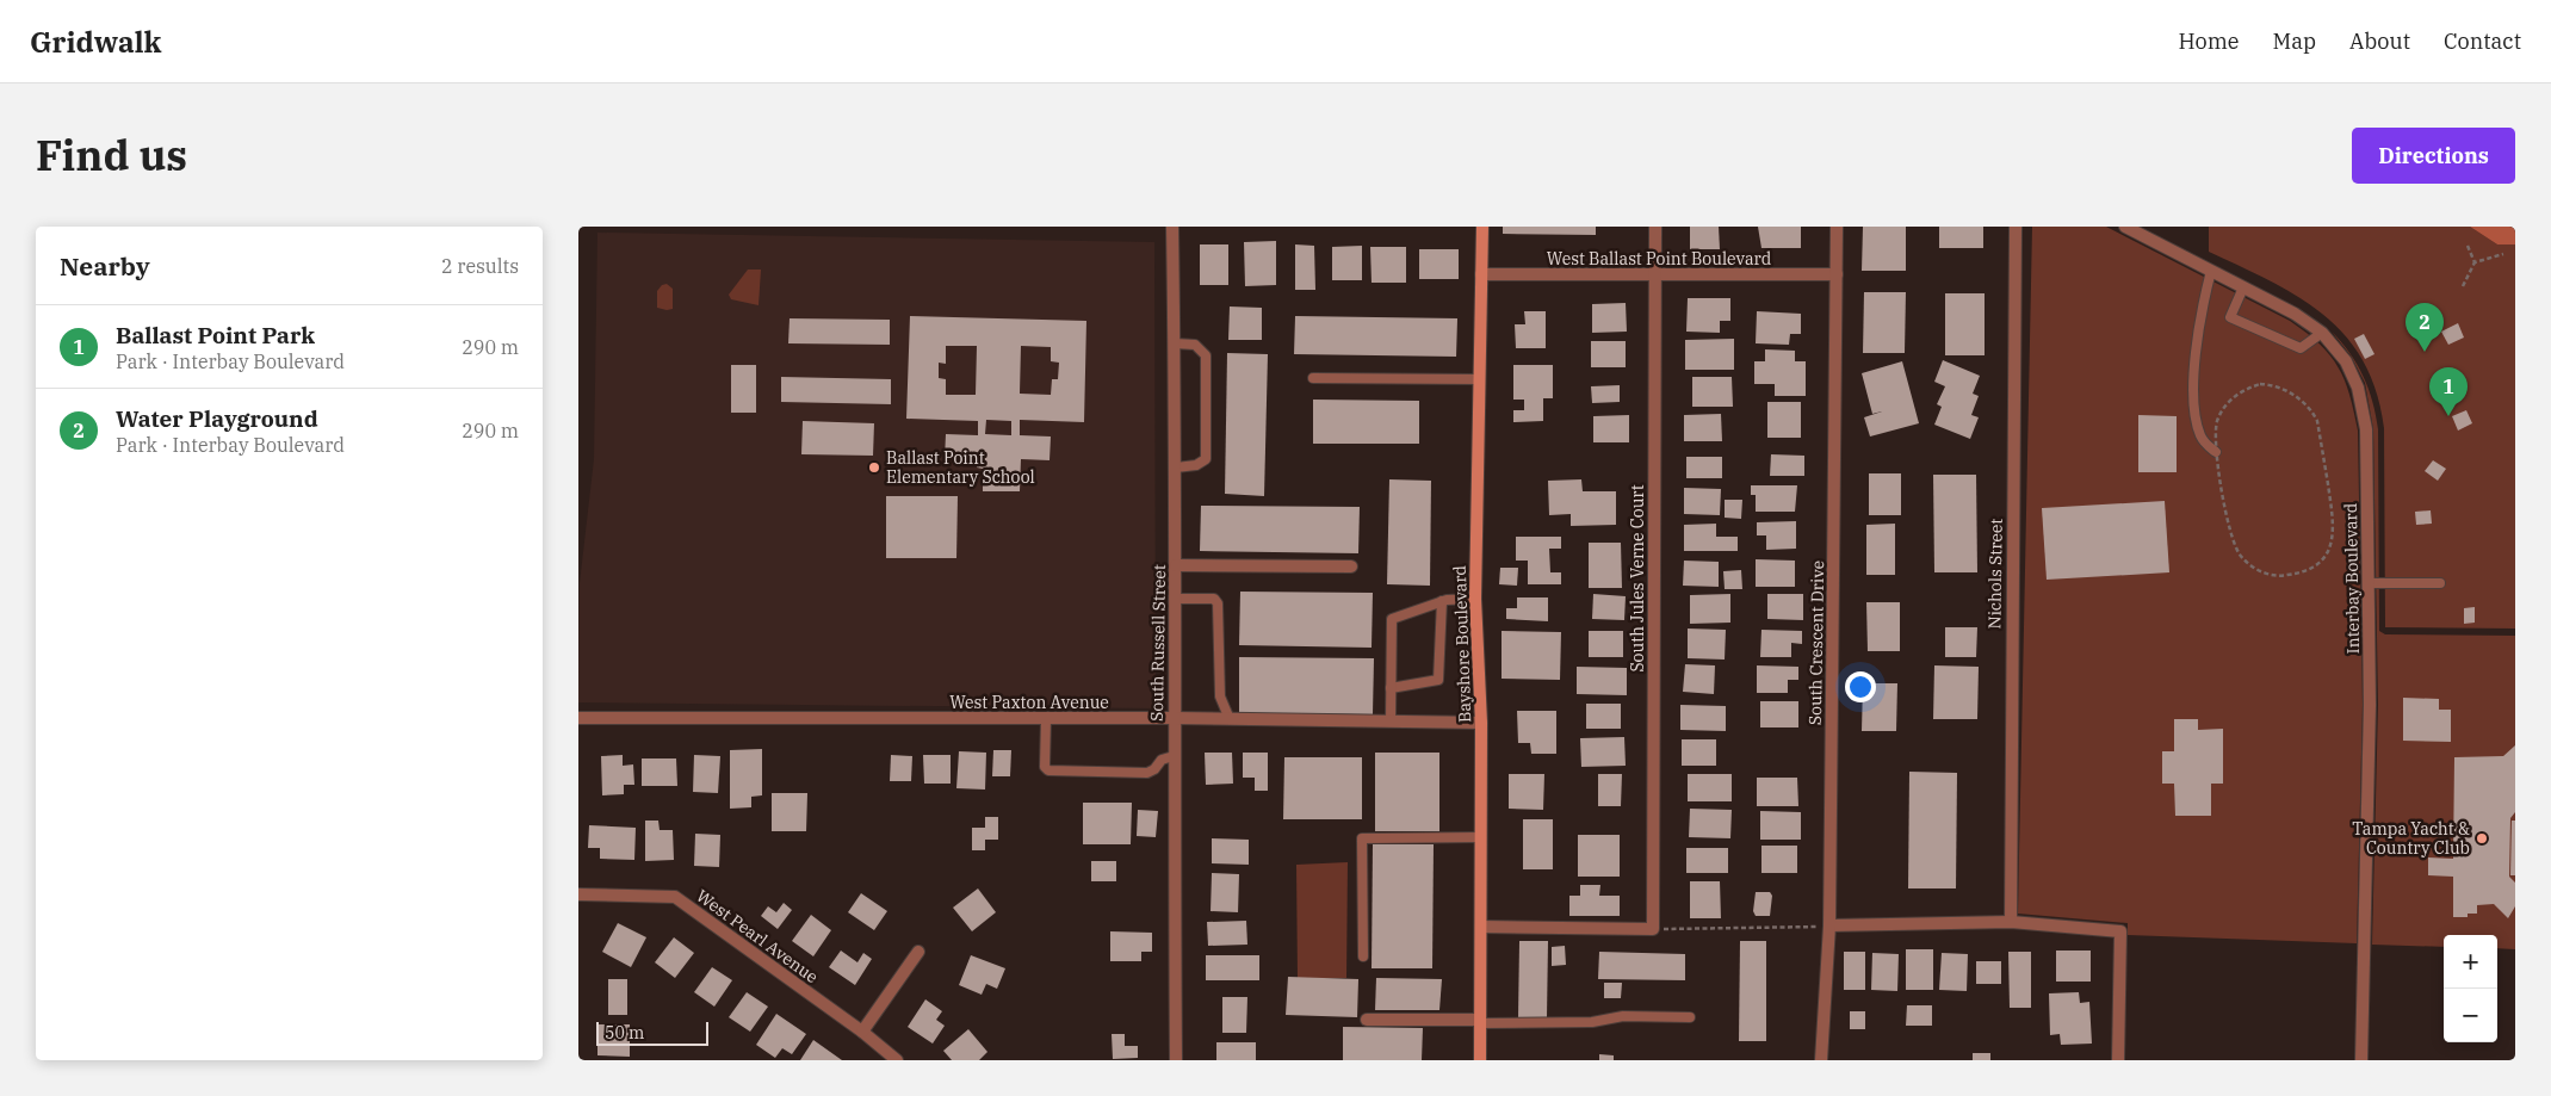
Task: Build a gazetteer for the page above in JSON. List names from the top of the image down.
{
  "streets": {
    "street": [
      "West Ballast Point Boulevard",
      "Nichols Street",
      "South Jules Verne Court",
      "Interbay Boulevard",
      "South Russell Street",
      "South Crescent Drive",
      "Bayshore Boulevard",
      "West Paxton Avenue",
      "West Pearl Avenue"
    ]
  },
  "crossings": [
    ["West Ballast Point Boulevard", "South Jules Verne Court"],
    ["West Ballast Point Boulevard", "South Crescent Drive"],
    ["West Ballast Point Boulevard", "Bayshore Boulevard"],
    ["South Russell Street", "West Paxton Avenue"],
    ["Bayshore Boulevard", "West Paxton Avenue"]
  ],
  "places": ["Ballast Point Elementary School", "Tampa Yacht & Country Club"],
  "scale_bar": "50 m",
  "page": {
    "header": "Gridwalk",
    "nav": [
      "Home",
      "Map",
      "About",
      "Contact"
    ],
    "title": "Find us",
    "buttons": "Directions",
    "heading": ["Nearby", "2 results"],
    "pins": ["2", "1"],
    "list": [
      {
        "mark": "1",
        "name": "Ballast Point Park",
        "note": "Park · Interbay Boulevard",
        "value": "290 m"
      },
      {
        "mark": "2",
        "name": "Water Playground",
        "note": "Park · Interbay Boulevard",
        "value": "290 m"
      }
    ],
    "map_buttons": ["+", "−"],
    "scale": "50 m"
  }
}
